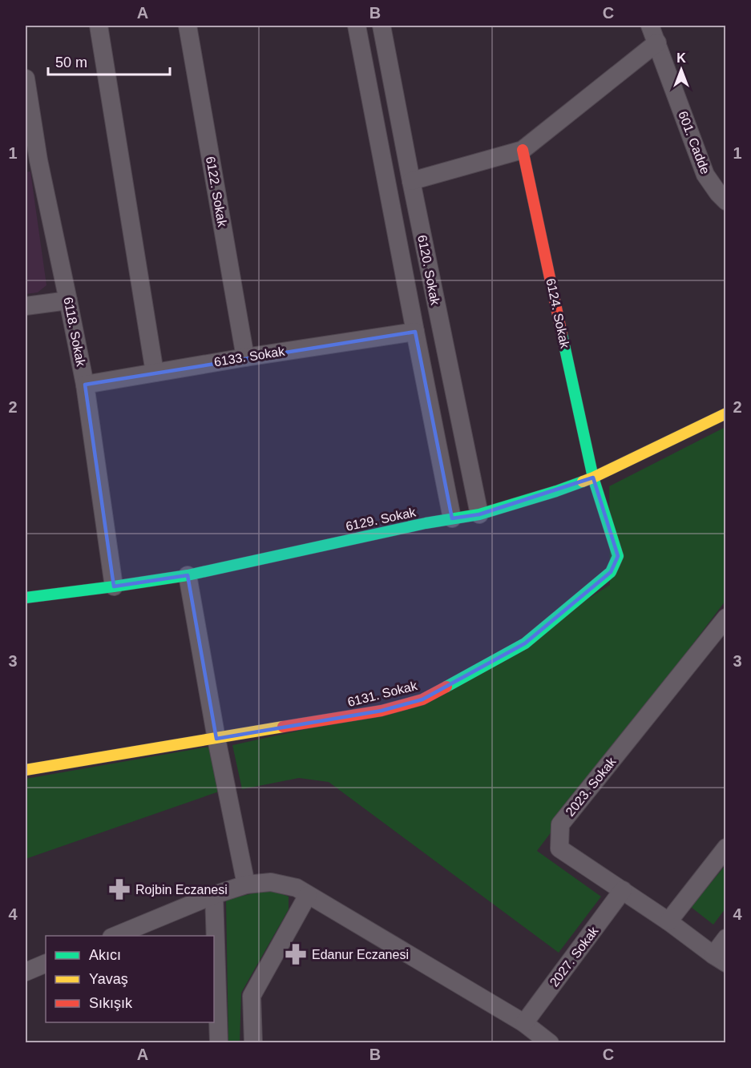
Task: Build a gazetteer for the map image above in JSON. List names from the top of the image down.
{
  "streets": {
    "street": [
      "601. Cadde",
      "6122. Sokak",
      "6120. Sokak",
      "6124. Sokak",
      "6118. Sokak",
      "6133. Sokak",
      "6129. Sokak",
      "6131. Sokak",
      "2023. Sokak",
      "2027. Sokak"
    ]
  },
  "crossings": [
    ["6122. Sokak", "6133. Sokak"],
    ["6120. Sokak", "6129. Sokak"],
    ["6124. Sokak", "6129. Sokak"],
    ["6124. Sokak", "6131. Sokak"],
    ["6118. Sokak", "6133. Sokak"],
    ["6118. Sokak", "6129. Sokak"],
    ["6129. Sokak", "6131. Sokak"],
    ["2023. Sokak", "2027. Sokak"]
  ],
  "places": {
    "pharmacy": ["Rojbin Eczanesi", "Edanur Eczanesi"]
  },
  "legend": ["Akıcı", "Yavaş", "Sıkışık"],
  "scale_bar": "50 m",
  "north": "top",
  "grid": {
    "columns": ["A", "B", "C"],
    "rows": [
      "1",
      "2",
      "3",
      "4"
    ]
  }
}
